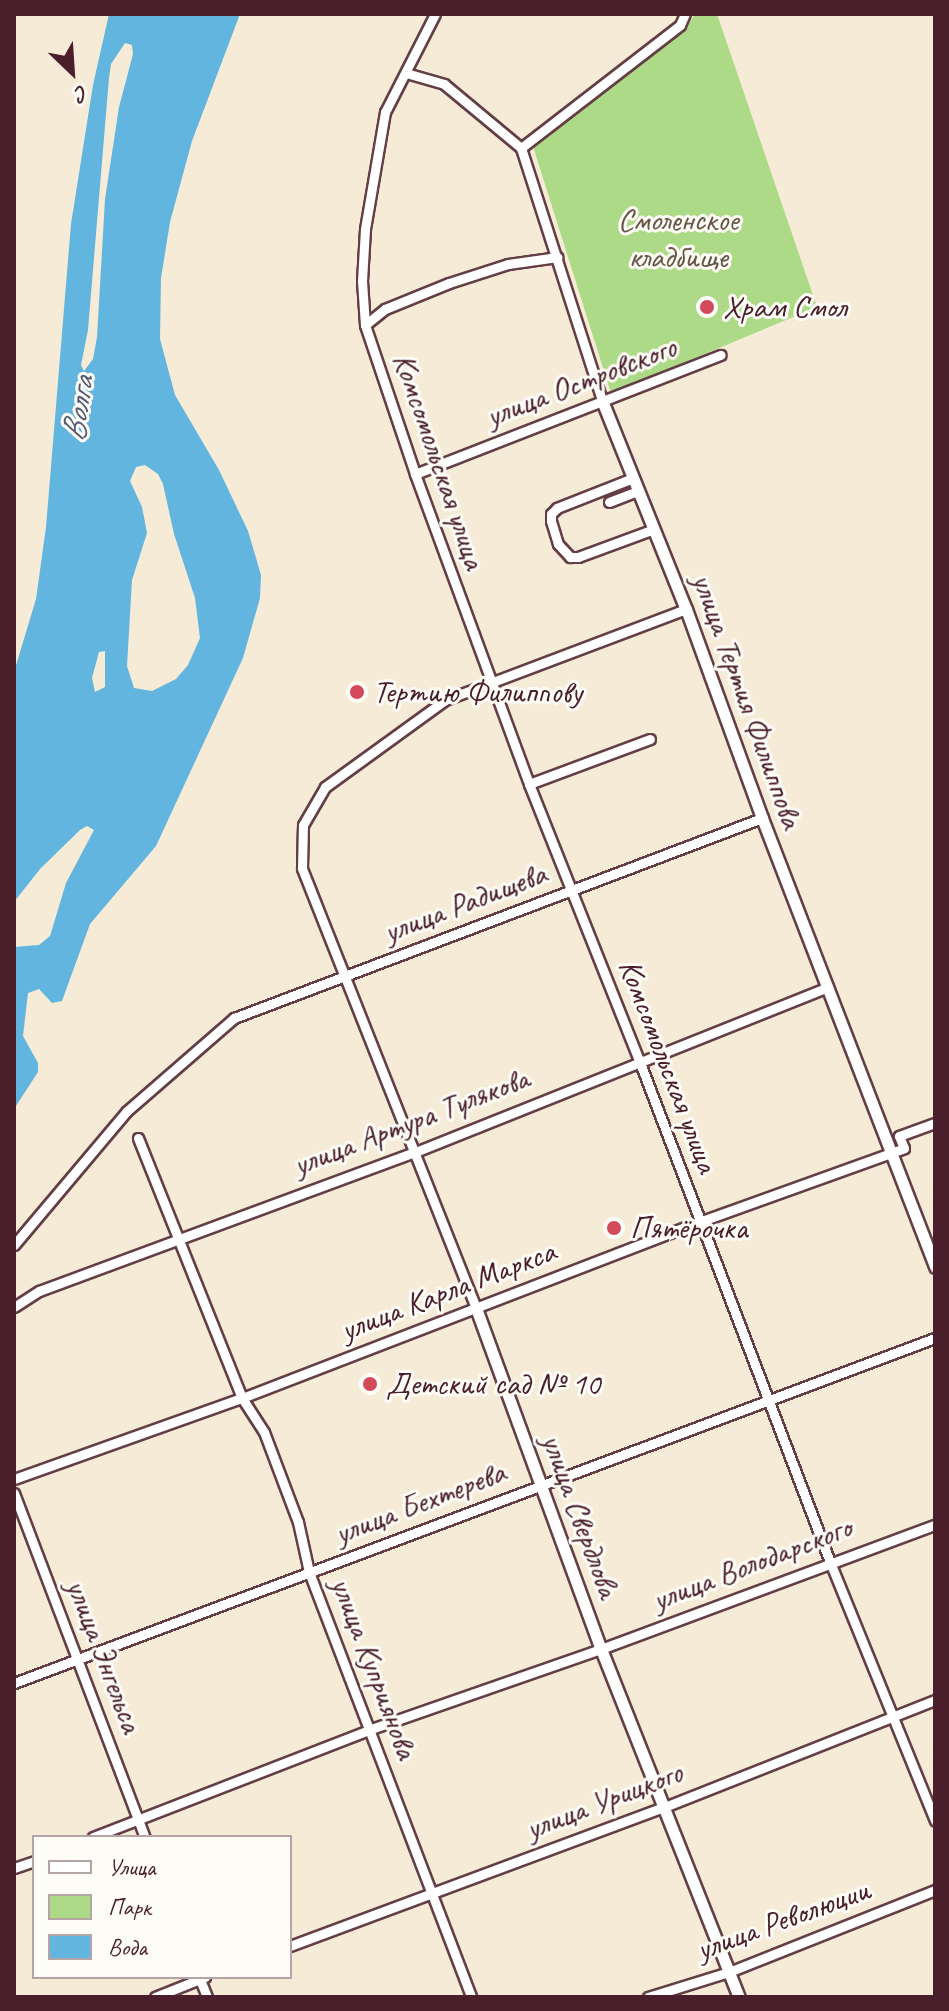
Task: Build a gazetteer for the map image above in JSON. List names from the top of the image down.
{
  "streets": {
    "street": [
      "улица Островского",
      "Комсомольская улица",
      "улица Тертия Филиппова",
      "улица Радищева",
      "улица Артура Тулякова",
      "улица Карла Маркса",
      "улица Бехтерева",
      "улица Свердлова",
      "улица Володарского",
      "улица Энгельса",
      "улица Куприянова",
      "улица Урицкого",
      "улица Революции"
    ]
  },
  "crossings": [
    ["улица Островского", "Комсомольская улица"],
    ["улица Островского", "улица Тертия Филиппова"],
    ["Комсомольская улица", "улица Радищева"],
    ["Комсомольская улица", "улица Артура Тулякова"],
    ["Комсомольская улица", "улица Карла Маркса"],
    ["Комсомольская улица", "улица Бехтерева"],
    ["Комсомольская улица", "улица Свердлова"],
    ["Комсомольская улица", "улица Володарского"],
    ["Комсомольская улица", "улица Урицкого"],
    ["улица Тертия Филиппова", "улица Радищева"],
    ["улица Тертия Филиппова", "улица Артура Тулякова"],
    ["улица Тертия Филиппова", "улица Карла Маркса"],
    ["улица Радищева", "улица Свердлова"],
    ["улица Артура Тулякова", "улица Свердлова"],
    ["улица Артура Тулякова", "улица Куприянова"],
    ["улица Карла Маркса", "улица Свердлова"],
    ["улица Карла Маркса", "улица Куприянова"],
    ["улица Бехтерева", "улица Свердлова"],
    ["улица Бехтерева", "улица Энгельса"],
    ["улица Бехтерева", "улица Куприянова"],
    ["улица Свердлова", "улица Володарского"],
    ["улица Свердлова", "улица Урицкого"],
    ["улица Свердлова", "улица Революции"],
    ["улица Володарского", "улица Энгельса"],
    ["улица Володарского", "улица Куприянова"],
    ["улица Куприянова", "улица Урицкого"]
  ],
  "water": ["Волга"],
  "parks": ["Смоленское кладбище"],
  "places": [
    "Храм Смол",
    "Тертию Филиппову",
    "Пятёрочка",
    "Детский сад № 10"
  ],
  "legend": ["Улица", "Парк", "Вода"],
  "north": "bottom right"
}
